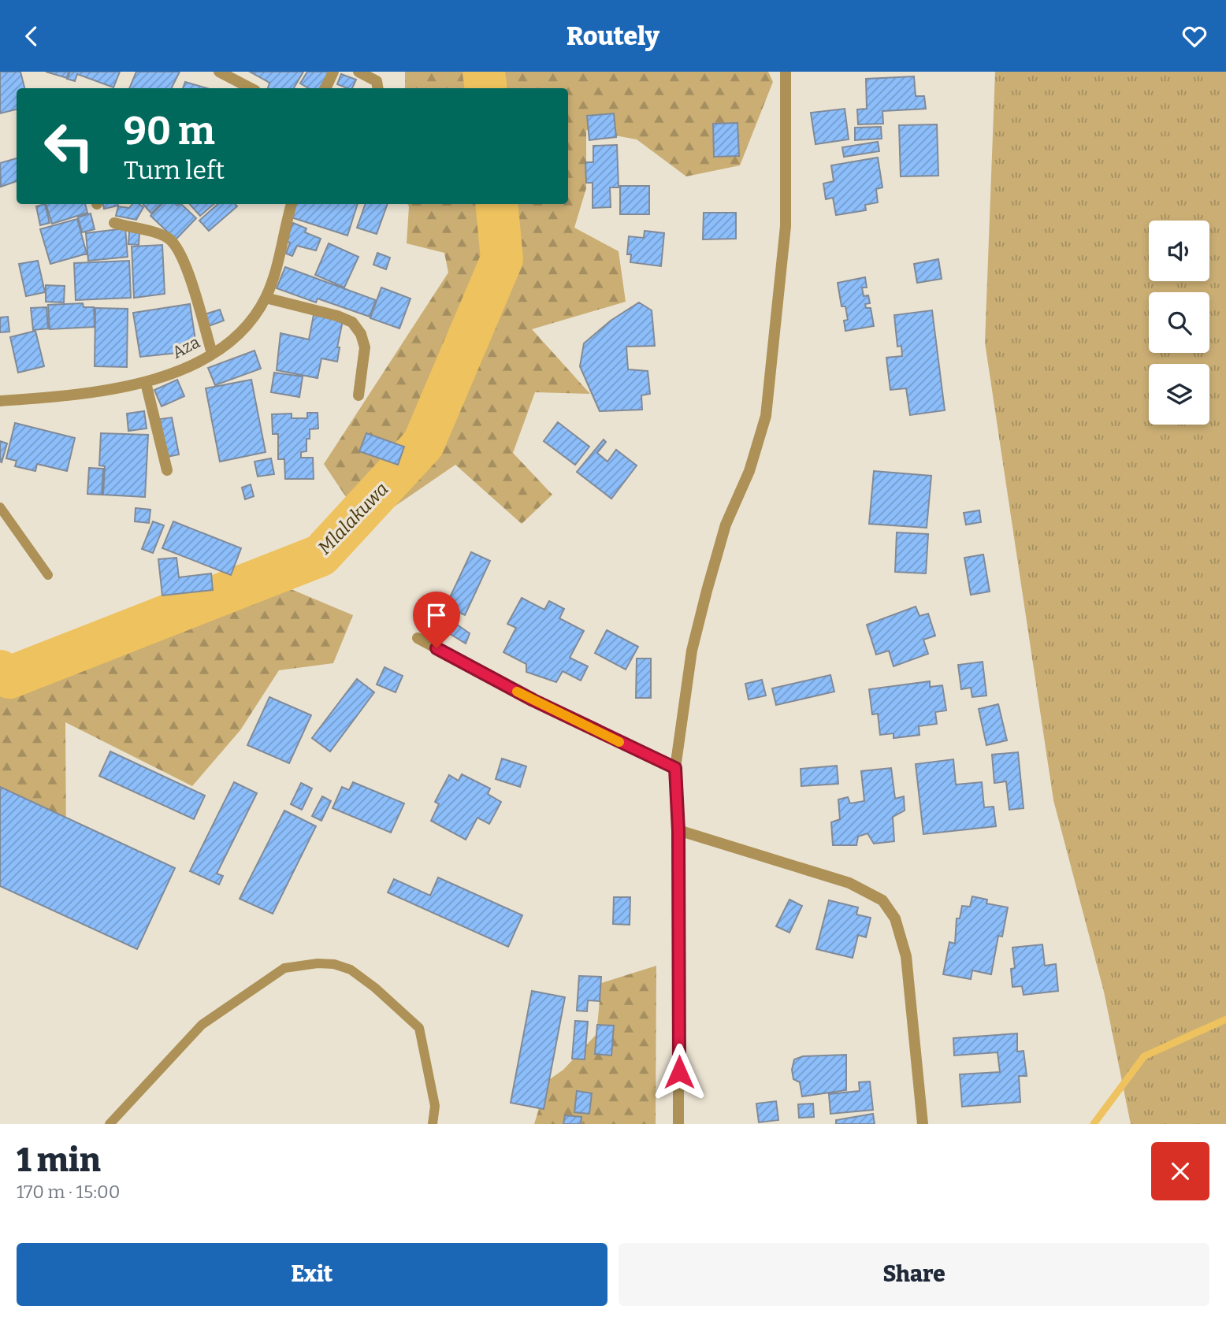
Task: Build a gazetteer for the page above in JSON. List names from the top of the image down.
{
  "streets": {
    "street": ["Aza"]
  },
  "water": ["Mlalakuwa"],
  "page": {
    "header": "Routely",
    "turn": ["90 m", "Turn left"],
    "heading": ["1 min", "170 m · 15:00"],
    "buttons": ["Exit", "Share"]
  }
}
